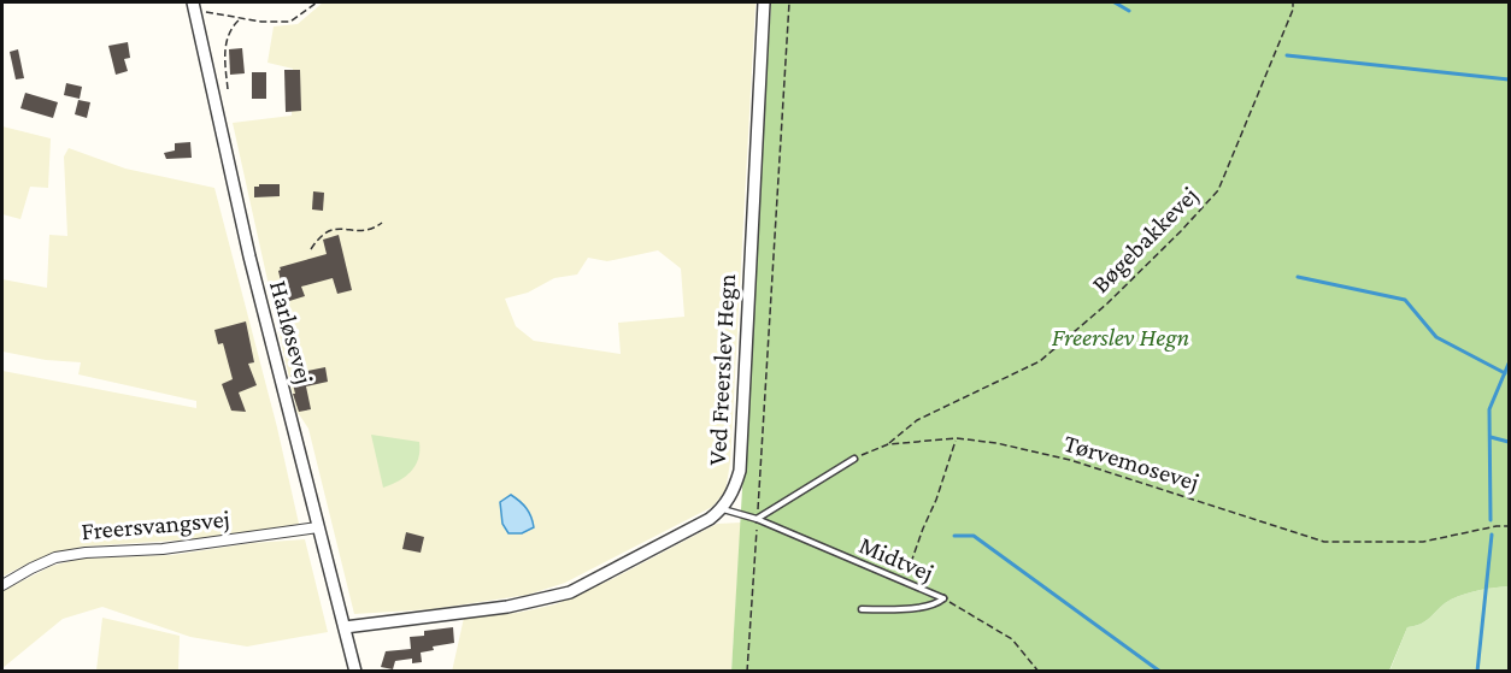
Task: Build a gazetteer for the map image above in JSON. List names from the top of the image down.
{
  "streets": {
    "street": ["Harløsevej", "Ved Freerslev Hegn", "Freersvangsvej"],
    "lane": ["Midtvej"],
    "path": ["Bøgebakkevej", "Tørvemosevej"]
  },
  "crossings": [
    ["Bøgebakkevej", "Tørvemosevej"],
    ["Harløsevej", "Freersvangsvej"],
    ["Ved Freerslev Hegn", "Midtvej"]
  ],
  "parks": ["Freerslev Hegn"]
}
